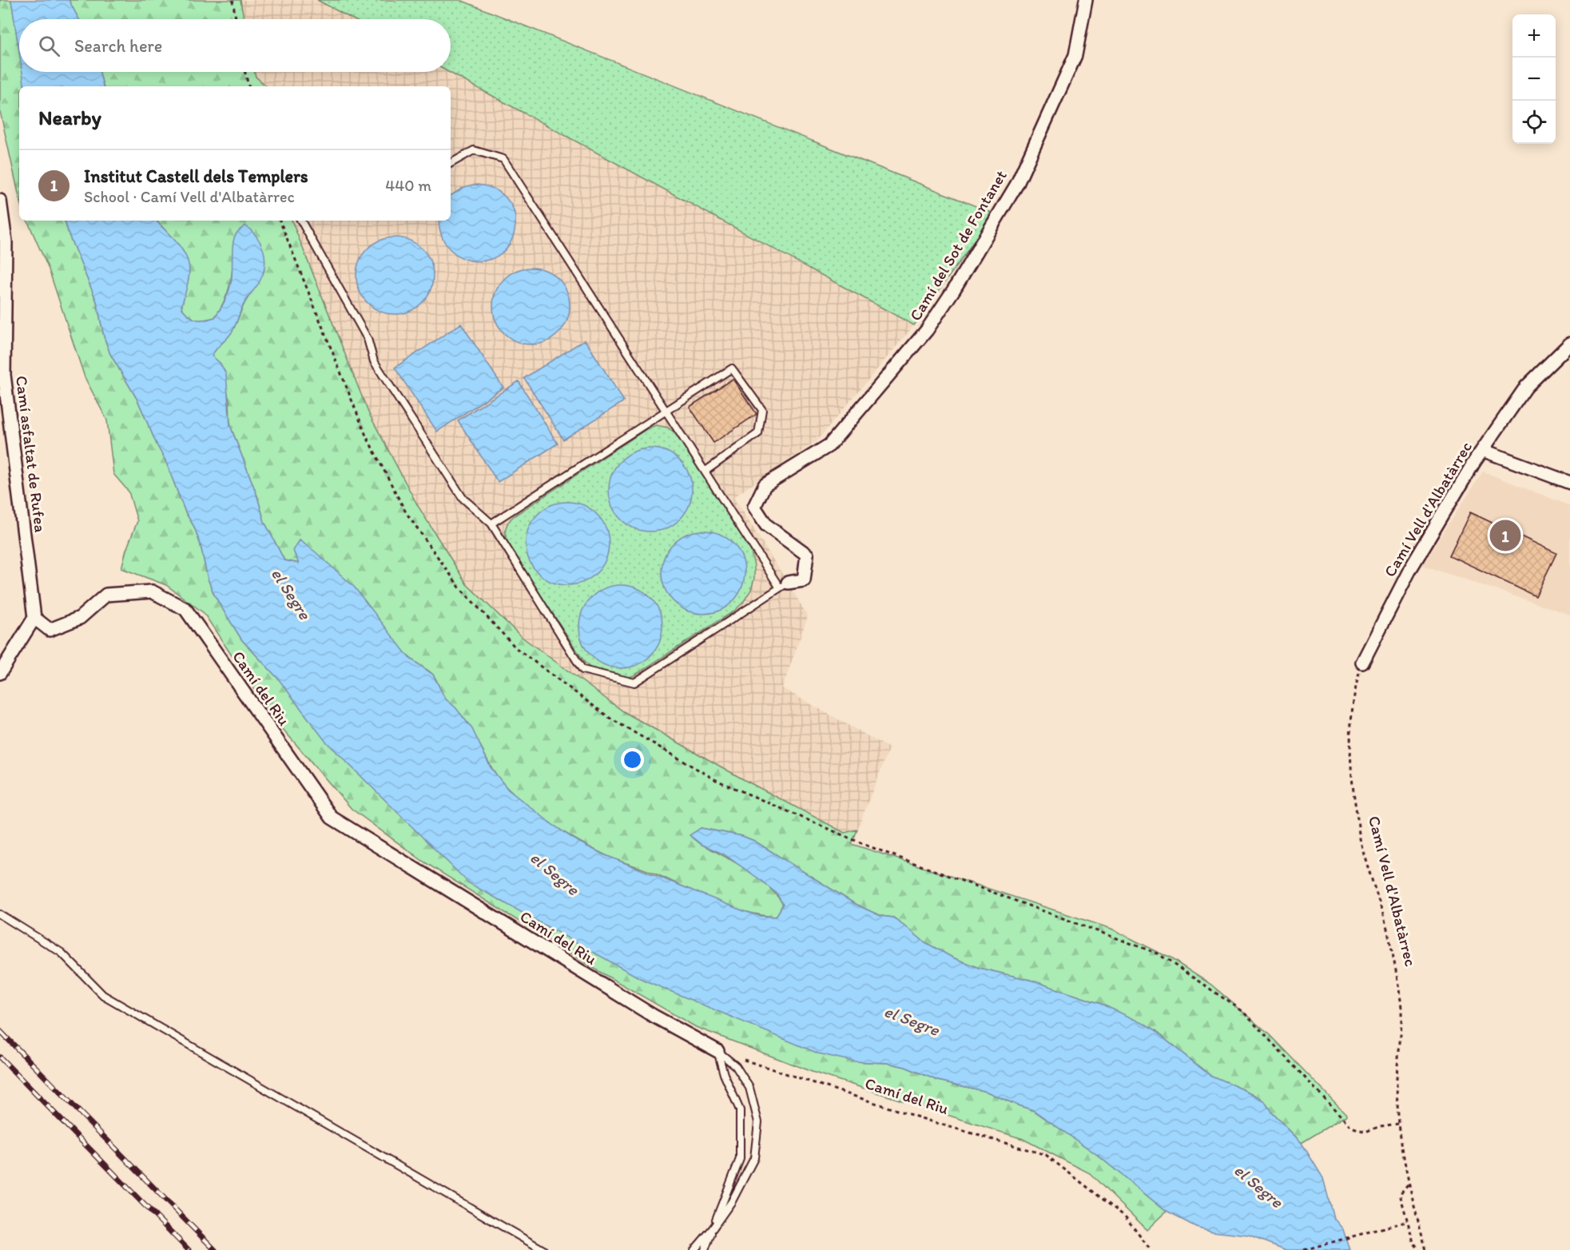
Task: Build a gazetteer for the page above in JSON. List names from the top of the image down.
{
  "streets": {
    "street": [
      "Camí del Sot de Fontanet",
      "Camí asfaltat de Rufea",
      "Camí Vell d'Albatàrrec",
      "Camí del Riu"
    ]
  },
  "crossings": [
    ["Camí asfaltat de Rufea", "Camí del Riu"]
  ],
  "water": ["el Segre"],
  "page": {
    "map_buttons": ["+", "−"],
    "search": "Search here",
    "heading": "Nearby",
    "list": [
      {
        "mark": "1",
        "name": "Institut Castell dels Templers",
        "note": "School · Camí Vell d'Albatàrrec",
        "value": "440 m"
      }
    ],
    "pins": "1"
  }
}
